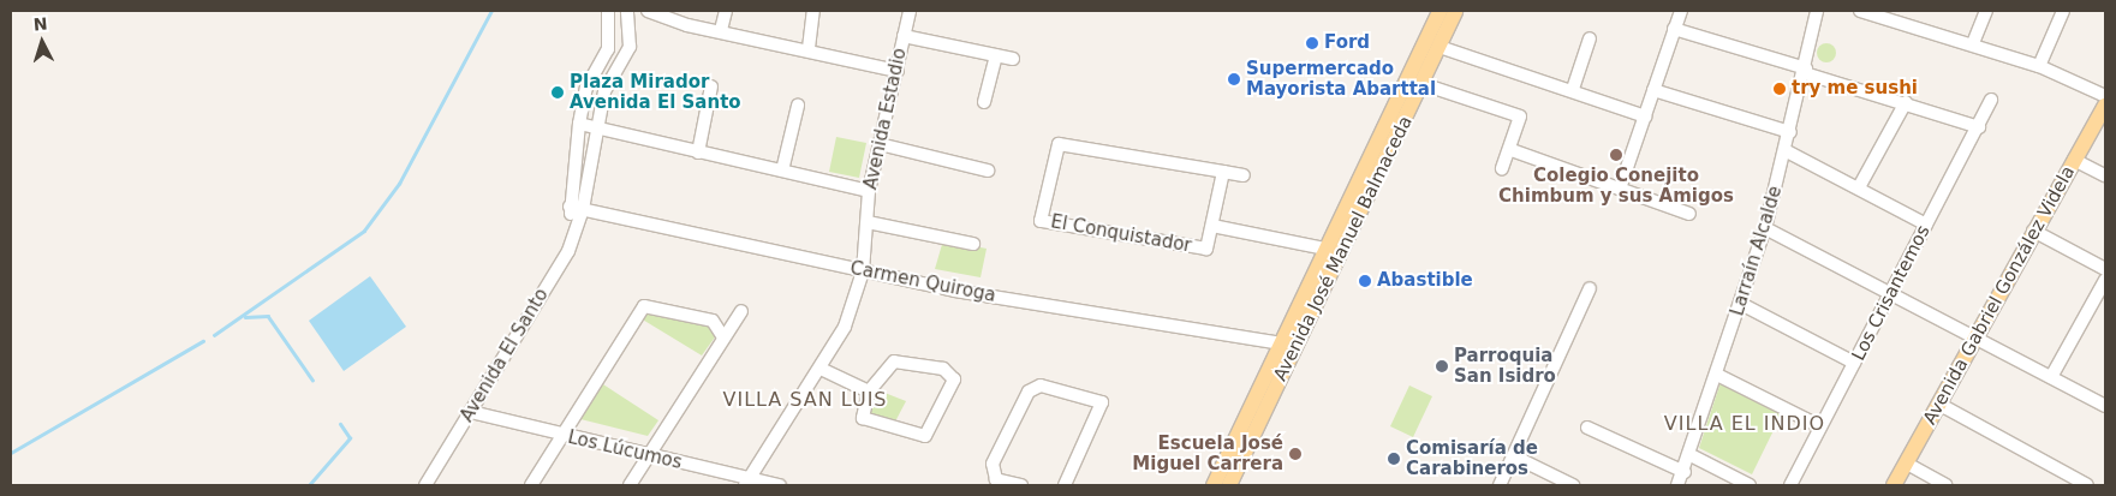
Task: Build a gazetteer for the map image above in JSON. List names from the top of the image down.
{
  "streets": {
    "main road": ["Avenida José Manuel Balmaceda", "Avenida Gabriel González Videla"],
    "street": [
      "Avenida Estadio",
      "El Conquistador",
      "Larraín Alcalde",
      "Carmen Quiroga",
      "Los Crisantemos",
      "Avenida El Santo",
      "Los Lúcumos"
    ]
  },
  "crossings": [
    ["Avenida Estadio", "Carmen Quiroga"],
    ["Avenida Estadio", "Los Lúcumos"],
    ["El Conquistador", "Avenida José Manuel Balmaceda"],
    ["Avenida José Manuel Balmaceda", "Carmen Quiroga"],
    ["Carmen Quiroga", "Avenida El Santo"],
    ["Avenida El Santo", "Los Lúcumos"]
  ],
  "districts": ["VILLA SAN LUIS", "VILLA EL INDIO"],
  "places": [
    "Ford",
    "Supermercado Mayorista Abarttal",
    "try me sushi",
    "Plaza Mirador Avenida El Santo",
    "Colegio Conejito Chimbum y sus Amigos",
    "Abastible",
    "Parroquia San Isidro",
    "Escuela José Miguel Carrera",
    "Comisaría de Carabineros"
  ],
  "north": "top"
}
